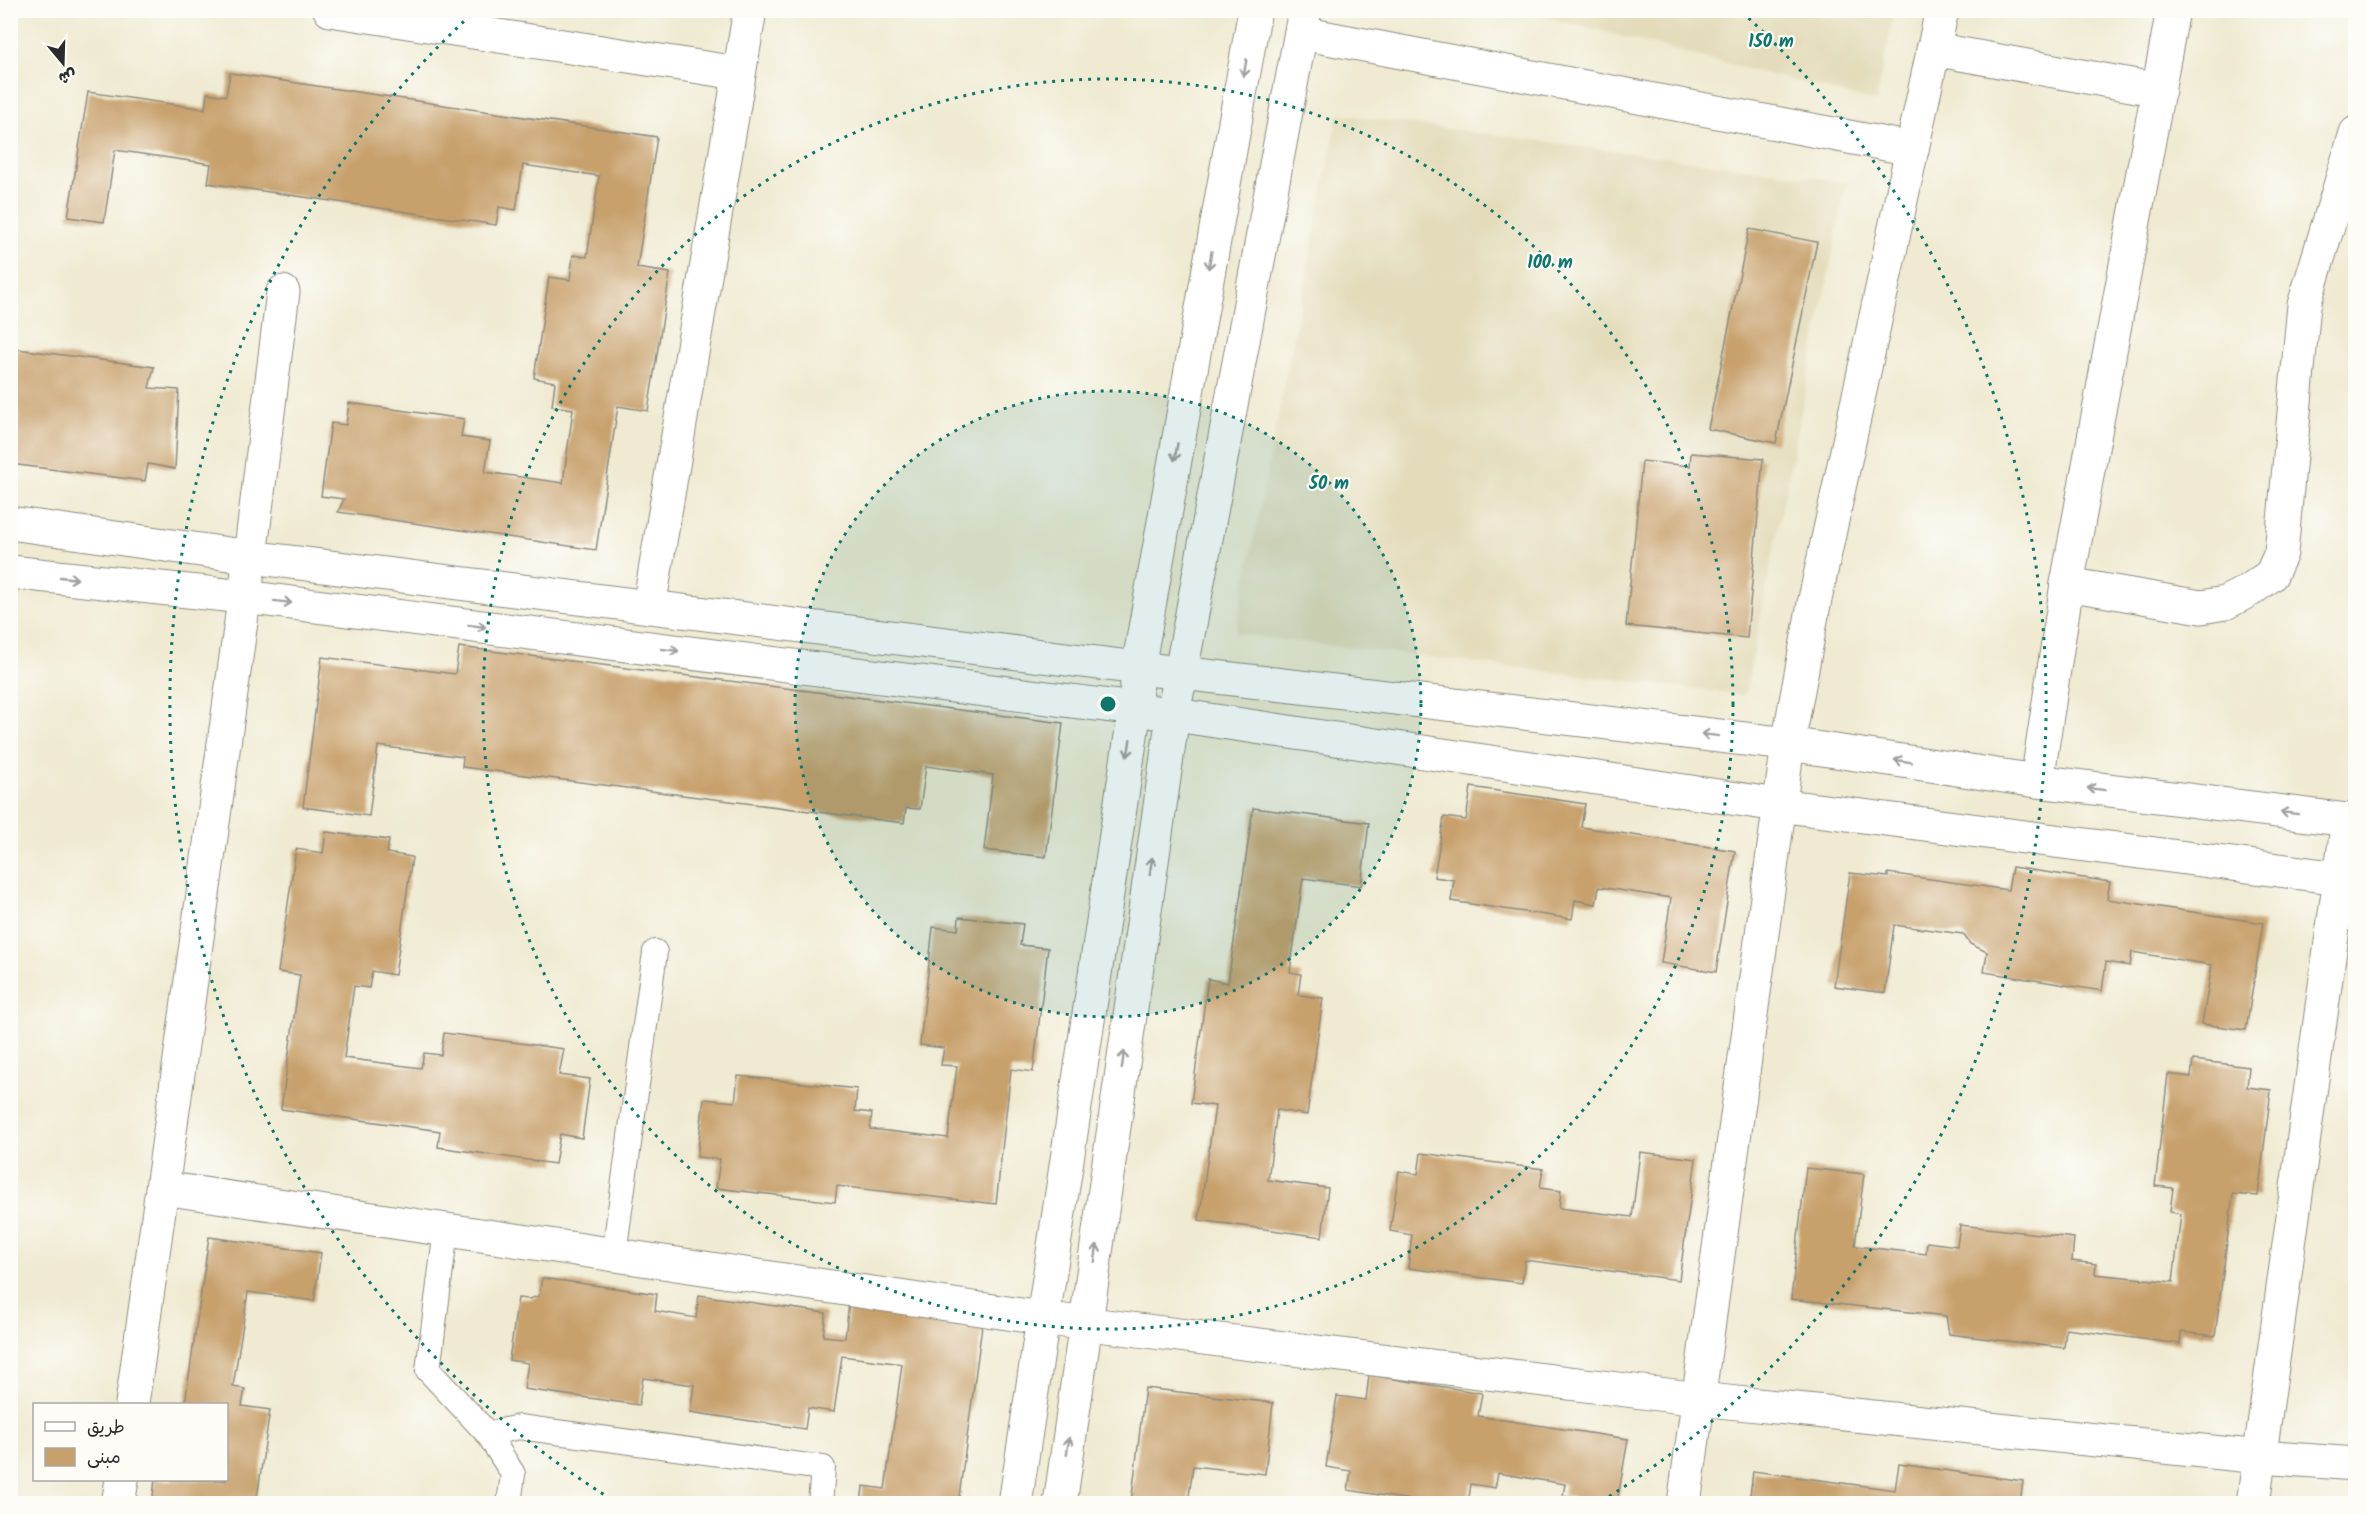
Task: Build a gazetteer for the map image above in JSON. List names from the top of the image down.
{
  "legend": ["طريق", "مبنى"],
  "north": "bottom",
  "rings": ["150 m", "100 m", "50 m"]
}
